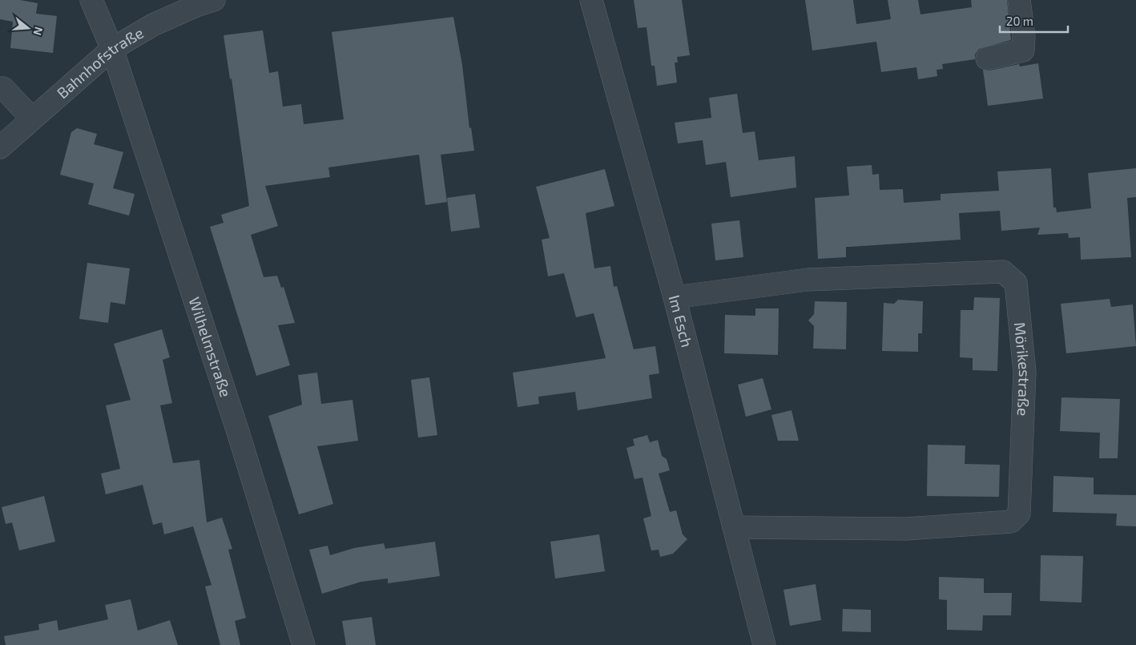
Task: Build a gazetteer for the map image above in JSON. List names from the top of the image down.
{
  "streets": {
    "street": [
      "Bahnhofstraße",
      "Im Esch",
      "Wilhelmstraße",
      "Mörikestraße"
    ]
  },
  "crossings": [
    ["Bahnhofstraße", "Wilhelmstraße"],
    ["Im Esch", "Mörikestraße"]
  ],
  "scale_bar": "20 m",
  "north": "right"
}
